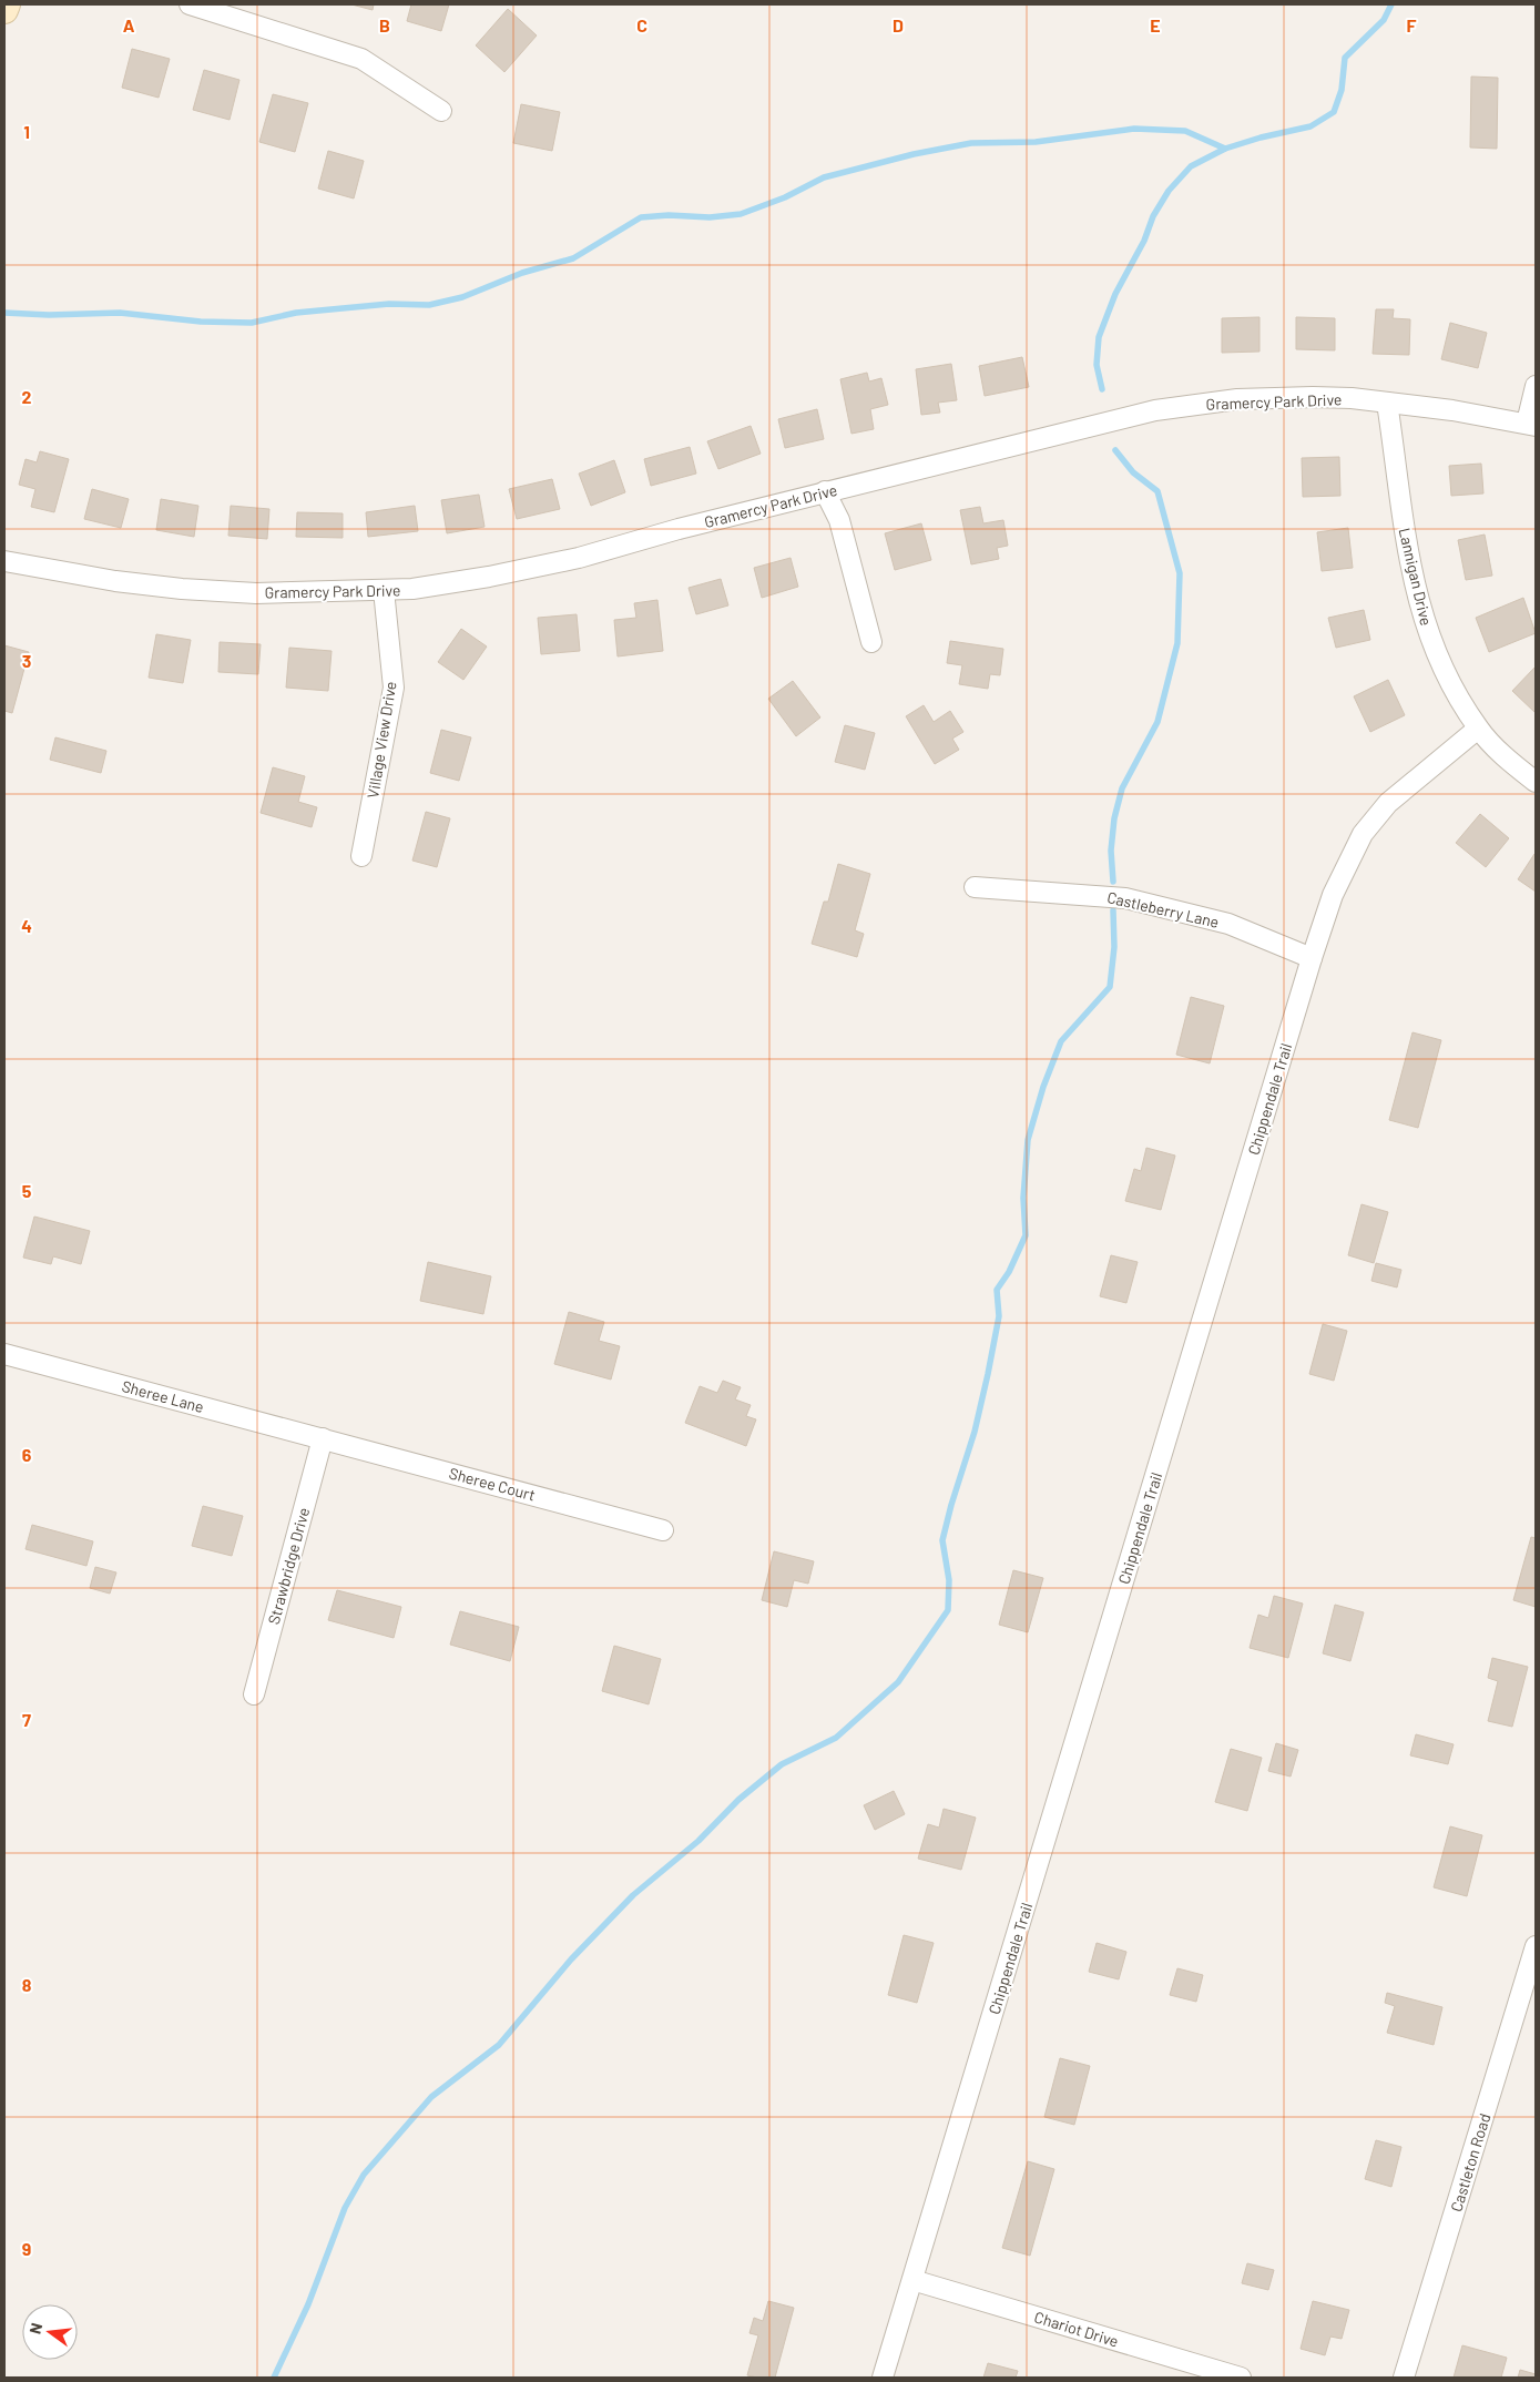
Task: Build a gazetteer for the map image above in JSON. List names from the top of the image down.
{
  "streets": {
    "street": [
      "Gramercy Park Drive",
      "Lannigan Drive",
      "Village View Drive",
      "Castleberry Lane",
      "Chippendale Trail",
      "Sheree Lane",
      "Sheree Court",
      "Strawbridge Drive",
      "Castleton Road",
      "Chariot Drive"
    ]
  },
  "crossings": [
    ["Gramercy Park Drive", "Lannigan Drive"],
    ["Gramercy Park Drive", "Village View Drive"],
    ["Lannigan Drive", "Chippendale Trail"],
    ["Castleberry Lane", "Chippendale Trail"],
    ["Chippendale Trail", "Chariot Drive"],
    ["Sheree Lane", "Sheree Court"],
    ["Sheree Lane", "Strawbridge Drive"],
    ["Sheree Court", "Strawbridge Drive"]
  ],
  "north": "left",
  "grid": {
    "columns": [
      "A",
      "B",
      "C",
      "D",
      "E",
      "F"
    ],
    "rows": [
      "1",
      "2",
      "3",
      "4",
      "5",
      "6",
      "7",
      "8",
      "9"
    ]
  }
}
